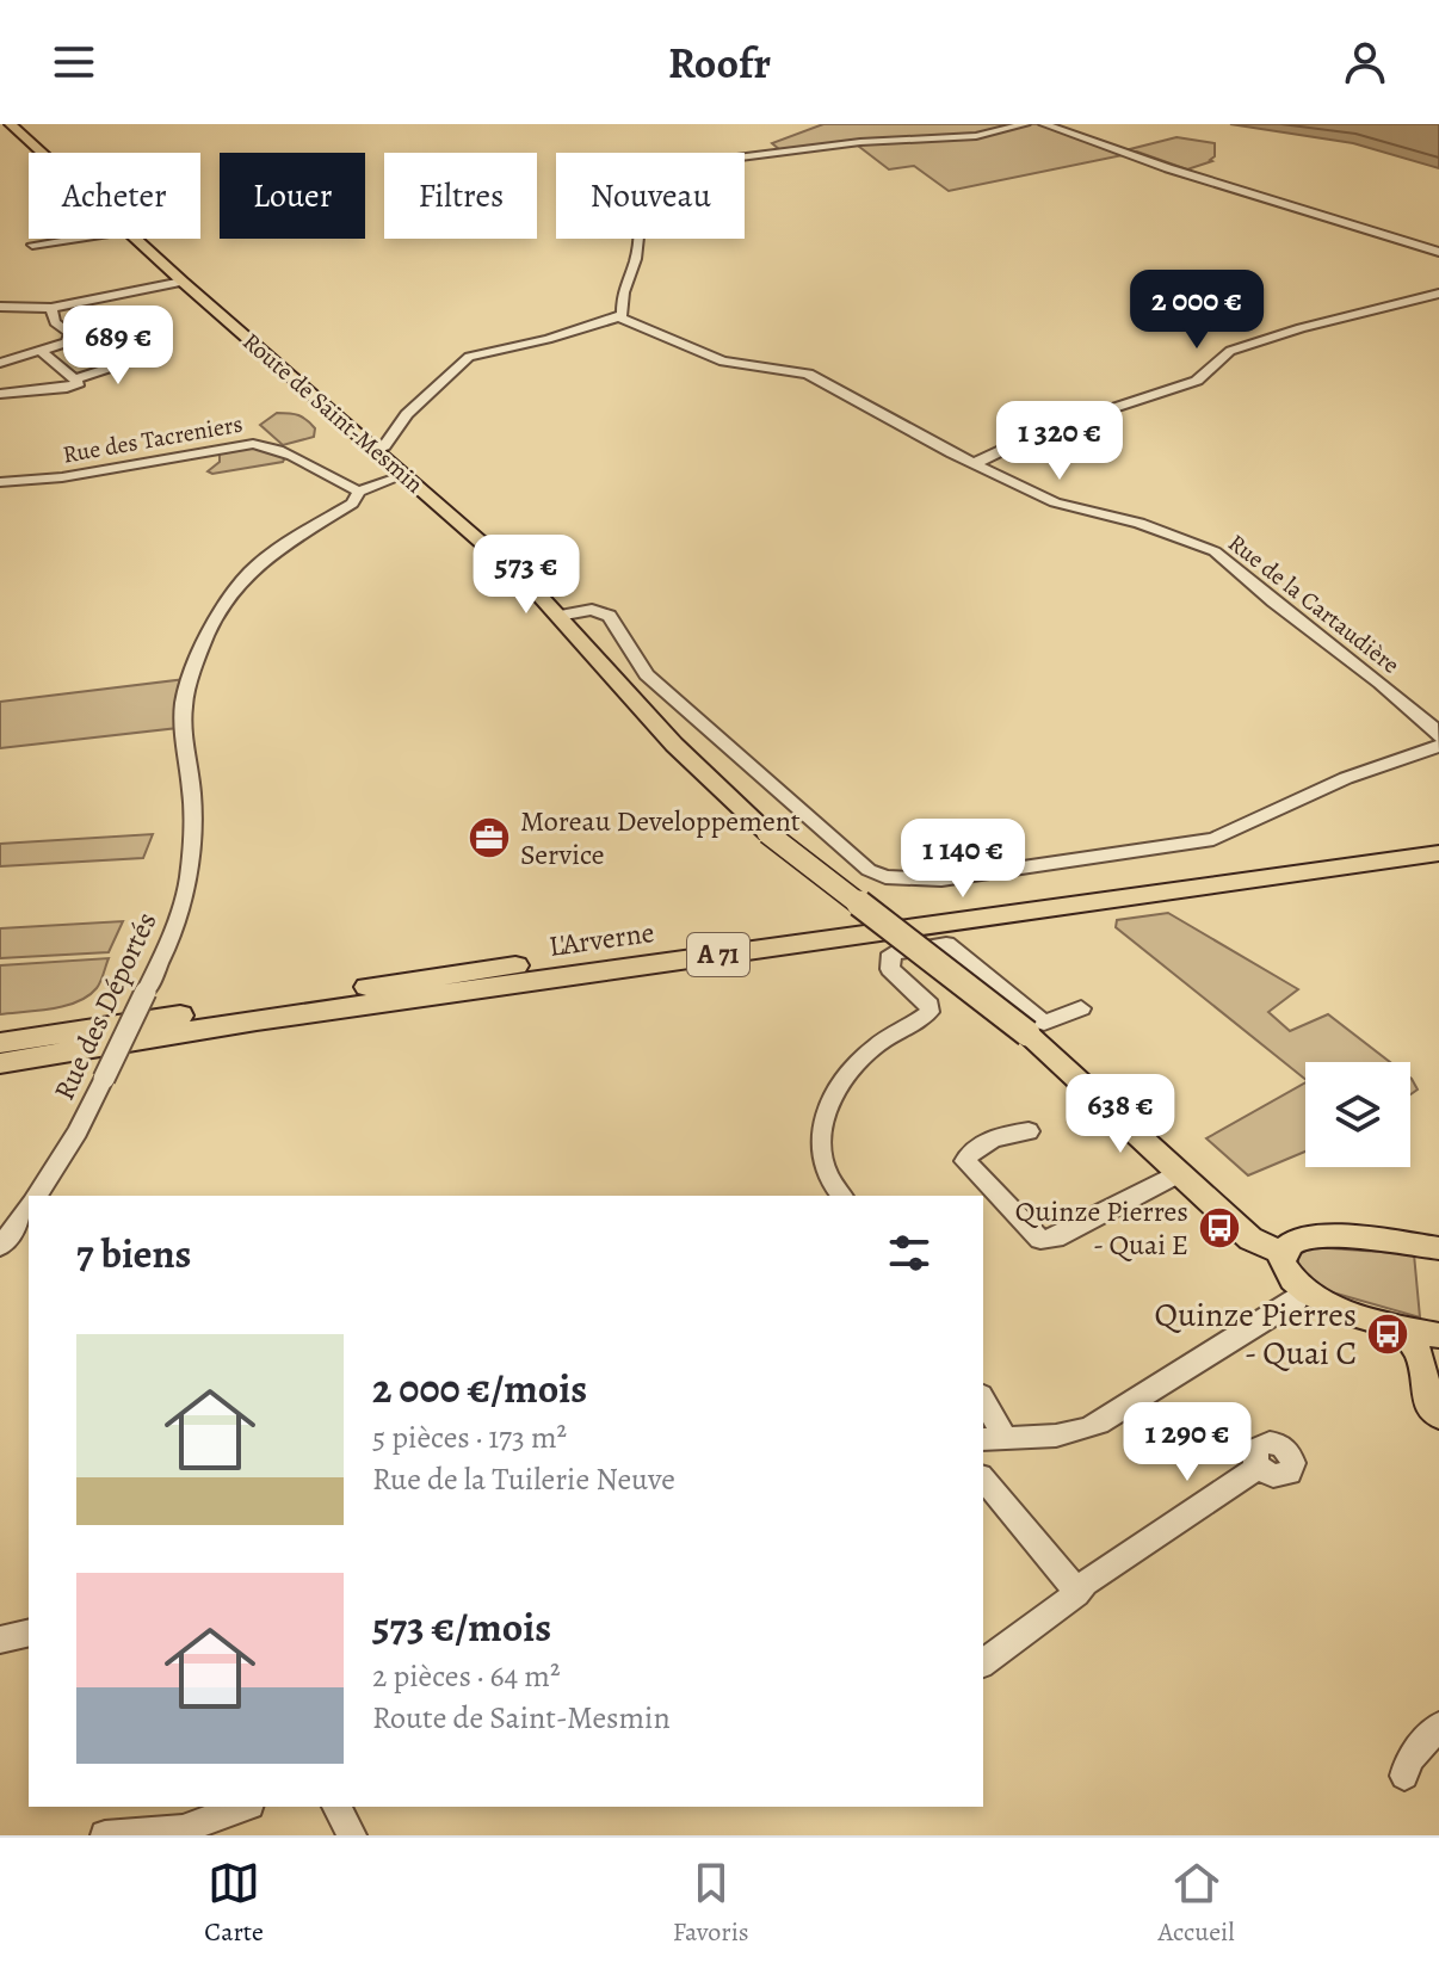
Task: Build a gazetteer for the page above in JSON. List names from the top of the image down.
{
  "streets": {
    "highway": ["L'Arverne", "A 71"],
    "main road": ["Route de Saint-Mesmin"],
    "street": ["Rue des Tacreniers", "Rue de la Cartaudière", "Rue des Déportés"]
  },
  "crossings": [
    ["Route de Saint-Mesmin", "Rue des Déportés"],
    ["Rue des Tacreniers", "Rue des Déportés"]
  ],
  "places": {
    "office": ["Moreau Developpement Service"],
    "bus stop": ["Quinze Pierres - Quai E", "Quinze Pierres - Quai C"]
  },
  "page": {
    "header": "Roofr",
    "chip": [
      "Acheter",
      "Louer",
      "Filtres",
      "Nouveau"
    ],
    "price": [
      "2 000 €",
      "689 €",
      "1 320 €",
      "573 €",
      "1 140 €",
      "638 €",
      "1 290 €"
    ],
    "heading": "7 biens",
    "list": [
      {
        "name": "2 000 €/mois",
        "note": "5 pièces · 173 m² · Rue de la Tuilerie Neuve"
      },
      {
        "name": "573 €/mois",
        "note": "2 pièces · 64 m² · Route de Saint-Mesmin"
      }
    ],
    "tabs": ["Carte", "Favoris", "Accueil"]
  }
}
